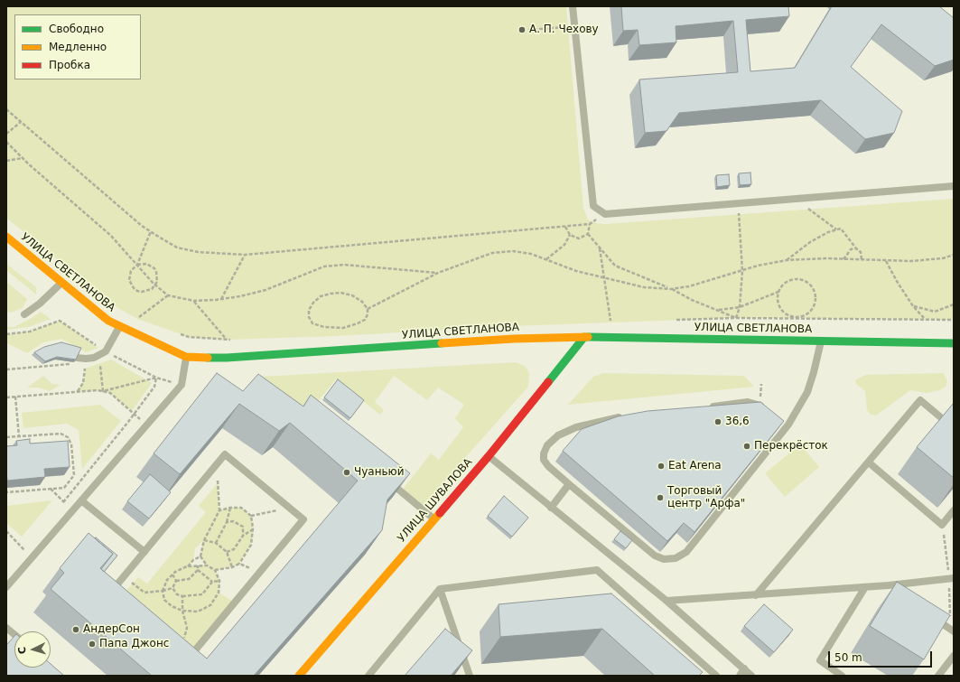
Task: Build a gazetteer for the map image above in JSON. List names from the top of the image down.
{
  "streets": {
    "street": ["УЛИЦА СВЕТЛАНОВА", "УЛИЦА ШУВАЛОВА"]
  },
  "crossings": [
    ["УЛИЦА СВЕТЛАНОВА", "УЛИЦА ШУВАЛОВА"]
  ],
  "places": [
    "А. П. Чехову",
    "36,6",
    "Перекрёсток",
    "Eat Arena",
    "Чуаньюй",
    "Торговый центр \"Арфа\"",
    "АндерСон",
    "Папа Джонс"
  ],
  "legend": ["Свободно", "Медленно", "Пробка"],
  "scale_bar": "50 m",
  "north": "left"
}
